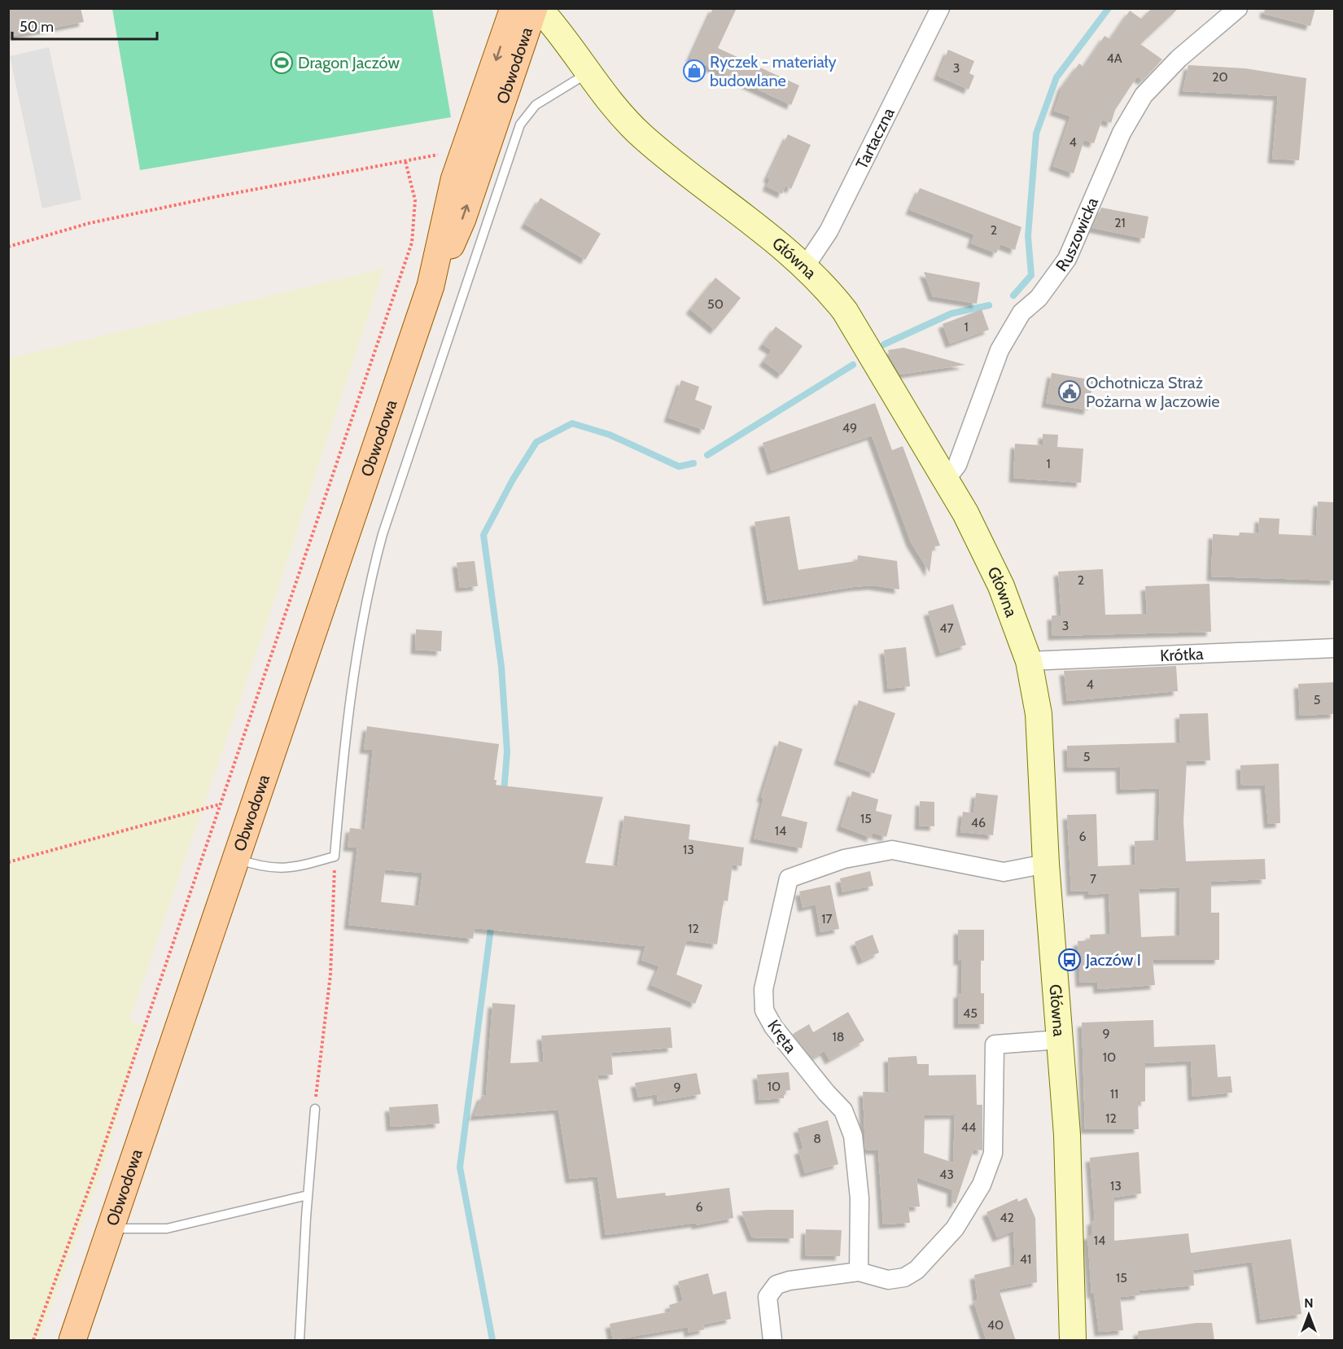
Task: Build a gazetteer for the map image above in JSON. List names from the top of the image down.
{
  "streets": {
    "main road": ["Obwodowa"],
    "street": [
      "Tartaczna",
      "Ruszowicka",
      "Główna",
      "Krótka",
      "Kręta"
    ]
  },
  "crossings": [
    ["Tartaczna", "Główna"],
    ["Ruszowicka", "Główna"],
    ["Główna", "Krótka"],
    ["Główna", "Kręta"]
  ],
  "places": {
    "sports": ["Dragon Jaczów"],
    "shop": ["Ryczek - materiały budowlane"],
    "public building": ["Ochotnicza Straż Pożarna w Jaczowie"],
    "bus stop": ["Jaczów I"]
  },
  "house_numbers": [
    "4A",
    "3",
    "20",
    "4",
    "21",
    "2",
    "50",
    "1",
    "49",
    "1",
    "2",
    "3",
    "47",
    "4",
    "5",
    "5",
    "15",
    "46",
    "14",
    "6",
    "13",
    "7",
    "17",
    "12",
    "45",
    "9",
    "18",
    "10",
    "10",
    "9",
    "11",
    "12",
    "44",
    "8",
    "43",
    "13",
    "6",
    "42",
    "14",
    "41",
    "15",
    "40"
  ],
  "scale_bar": "50 m",
  "north": "top"
}
